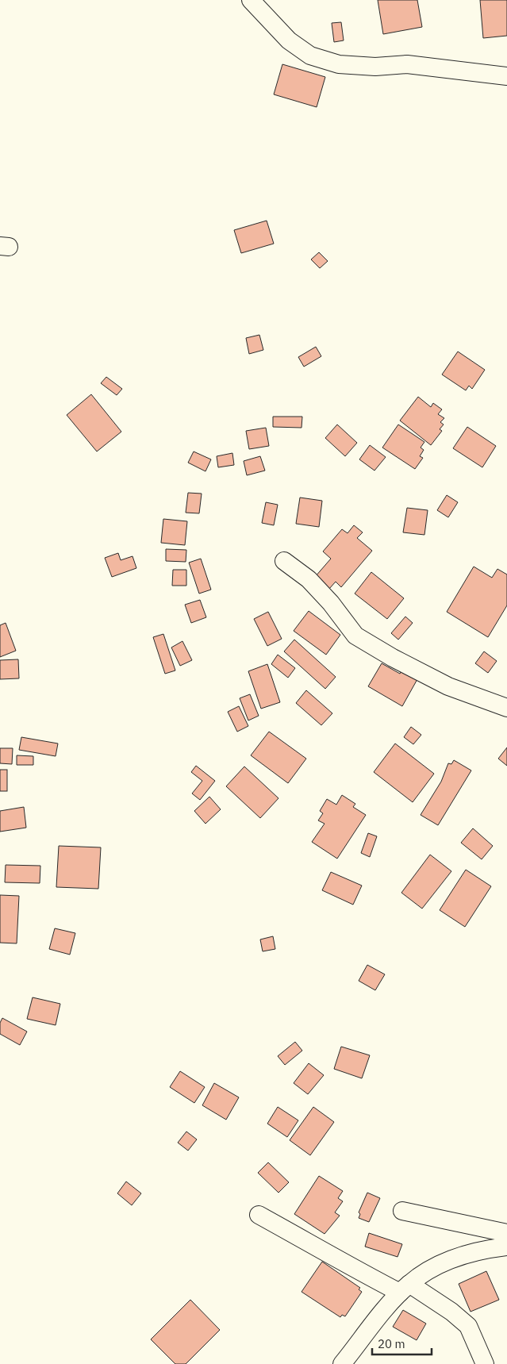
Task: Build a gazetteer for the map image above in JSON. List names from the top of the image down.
{
  "scale_bar": "20 m"
}
